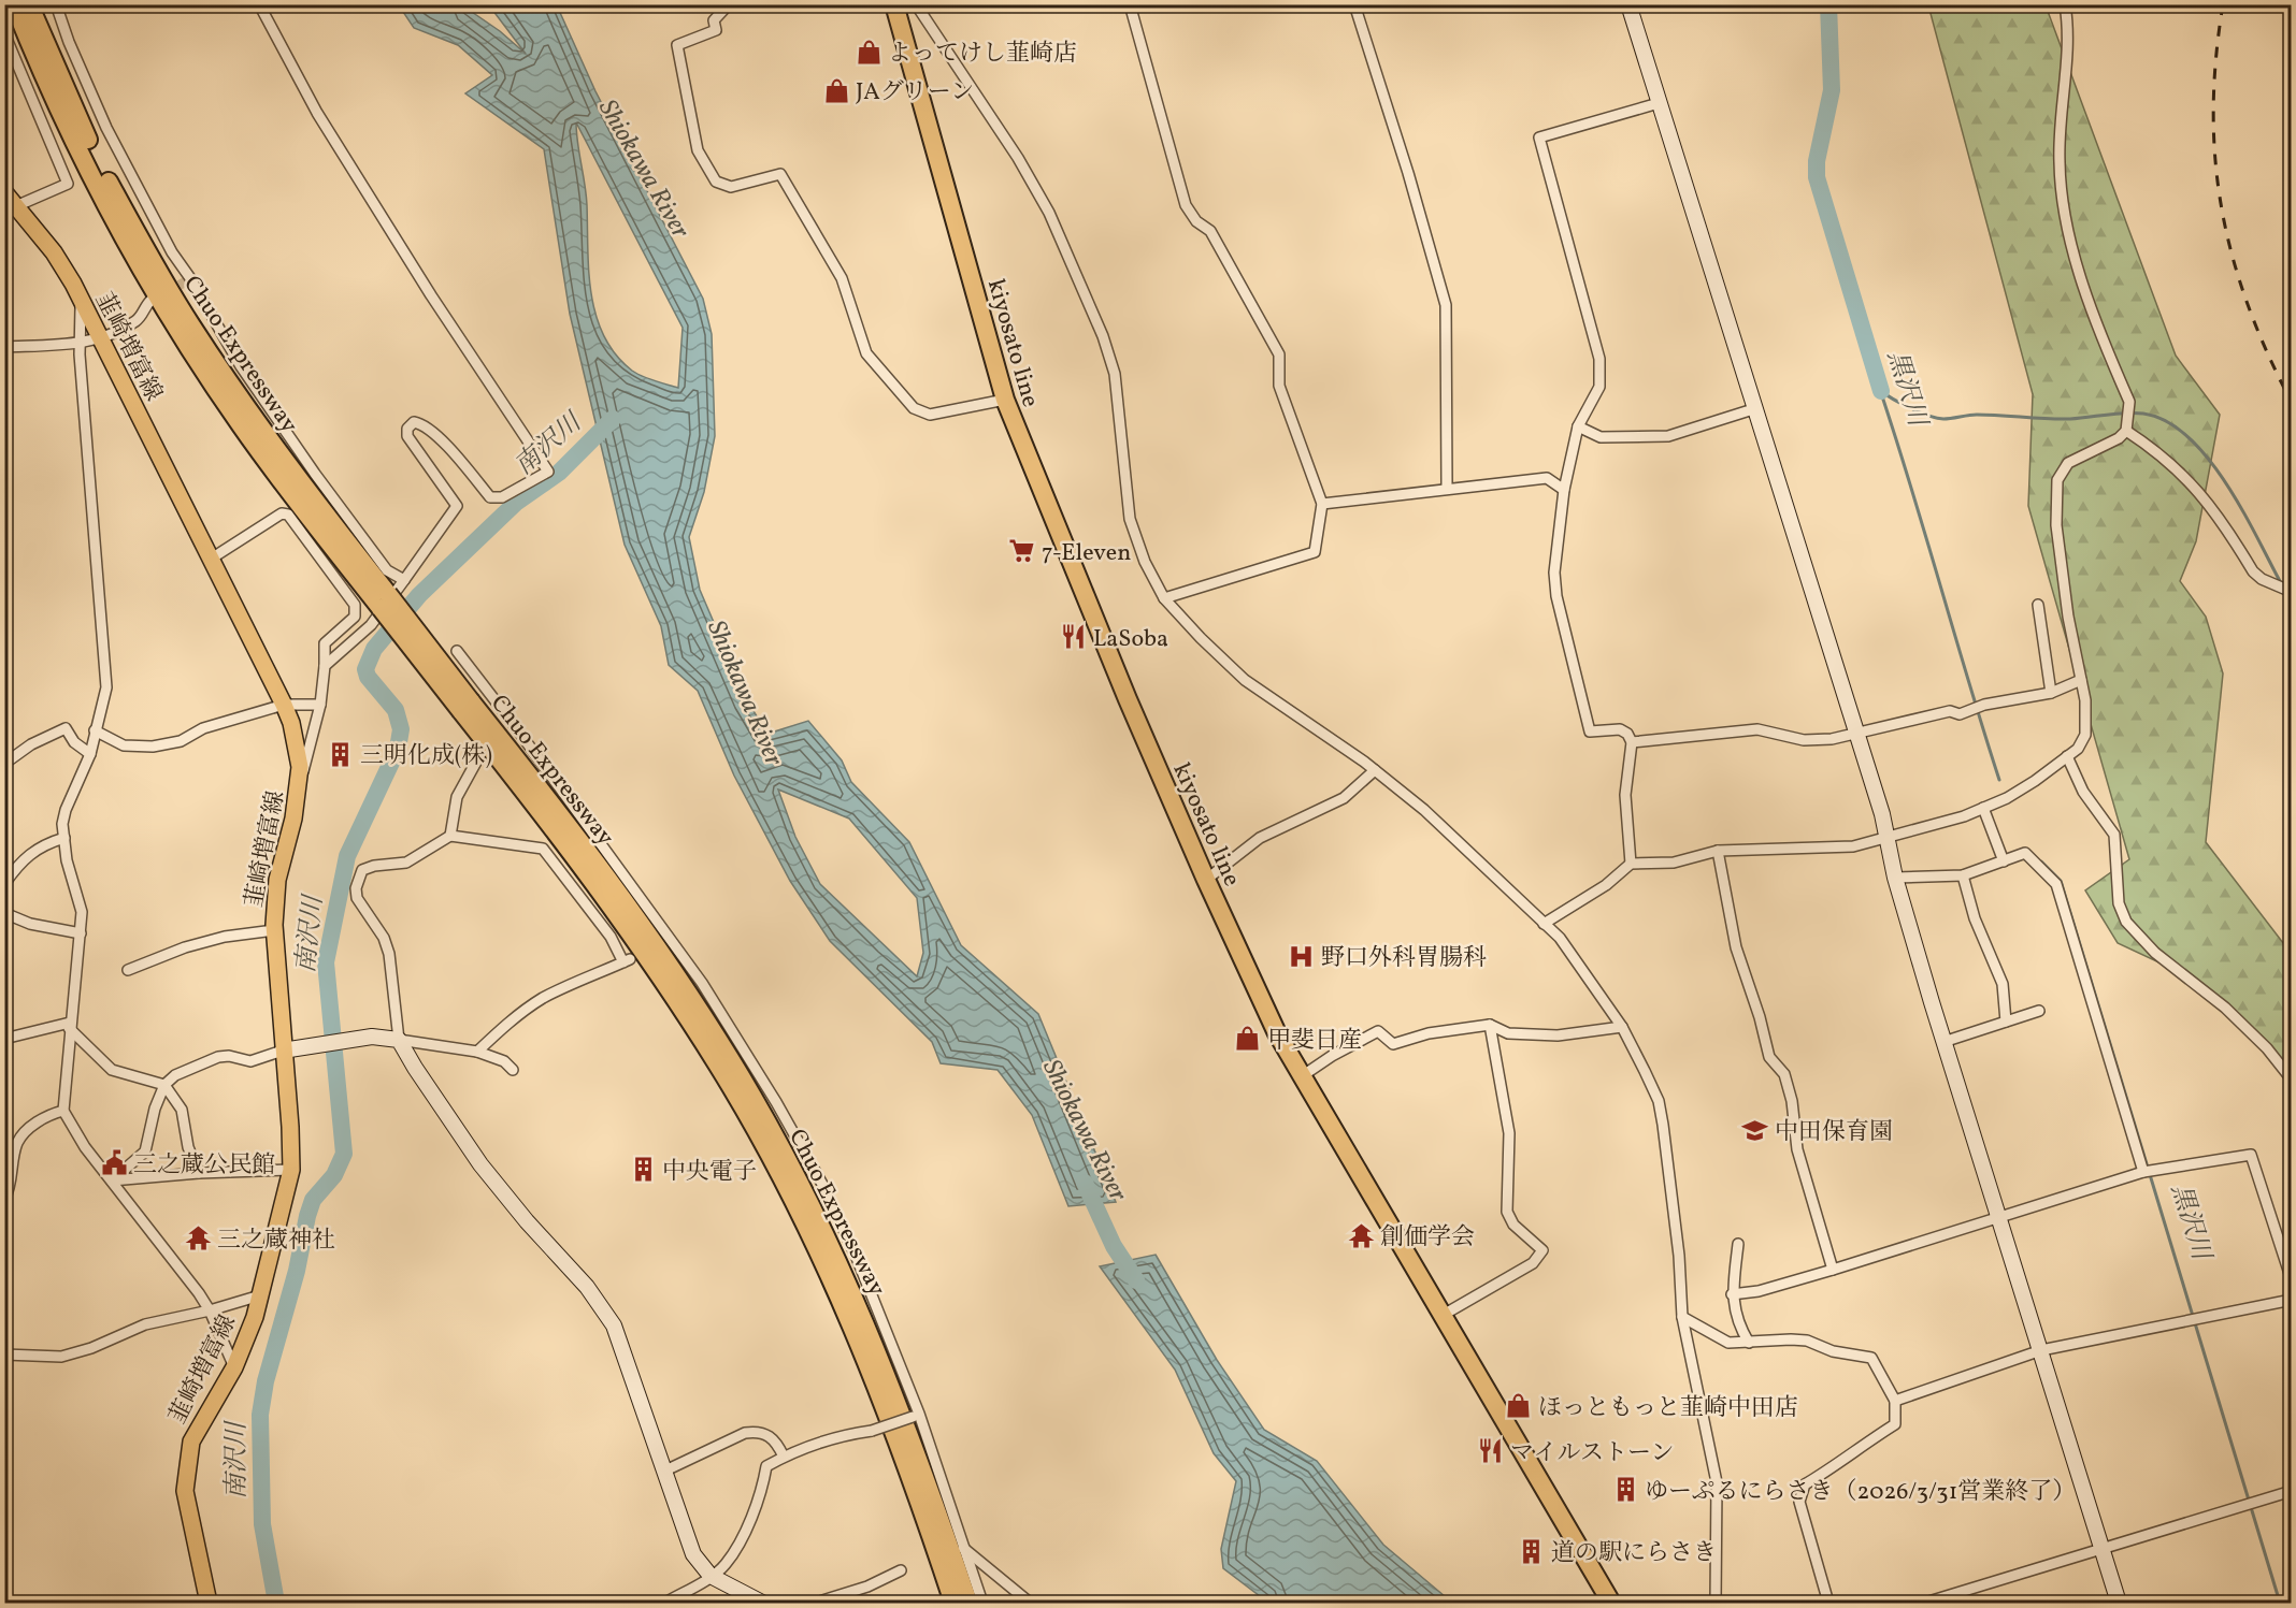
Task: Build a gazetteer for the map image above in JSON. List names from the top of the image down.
{
  "streets": {
    "highway": ["kiyosato line", "Chuo Expressway"],
    "main road": ["韮崎増富線"]
  },
  "water": ["Shiokawa River", "黒沢川", "南沢川"],
  "places": {
    "shop": [
      "よってけし韮崎店",
      "JAグリーン",
      "甲斐日産",
      "ほっともっと韮崎中田店"
    ],
    "supermarket": ["7-Eleven"],
    "restaurant": ["LaSoba", "マイルストーン"],
    "building": [
      "三明化成(株)",
      "中央電子",
      "ゆーぷるにらさき（2026/3/31営業終了）",
      "道の駅にらさき"
    ],
    "hospital": ["野口外科胃腸科"],
    "school or university": ["中田保育園"],
    "public building": ["三之蔵公民館"],
    "temple": ["創価学会", "三之蔵神社"]
  }
}
